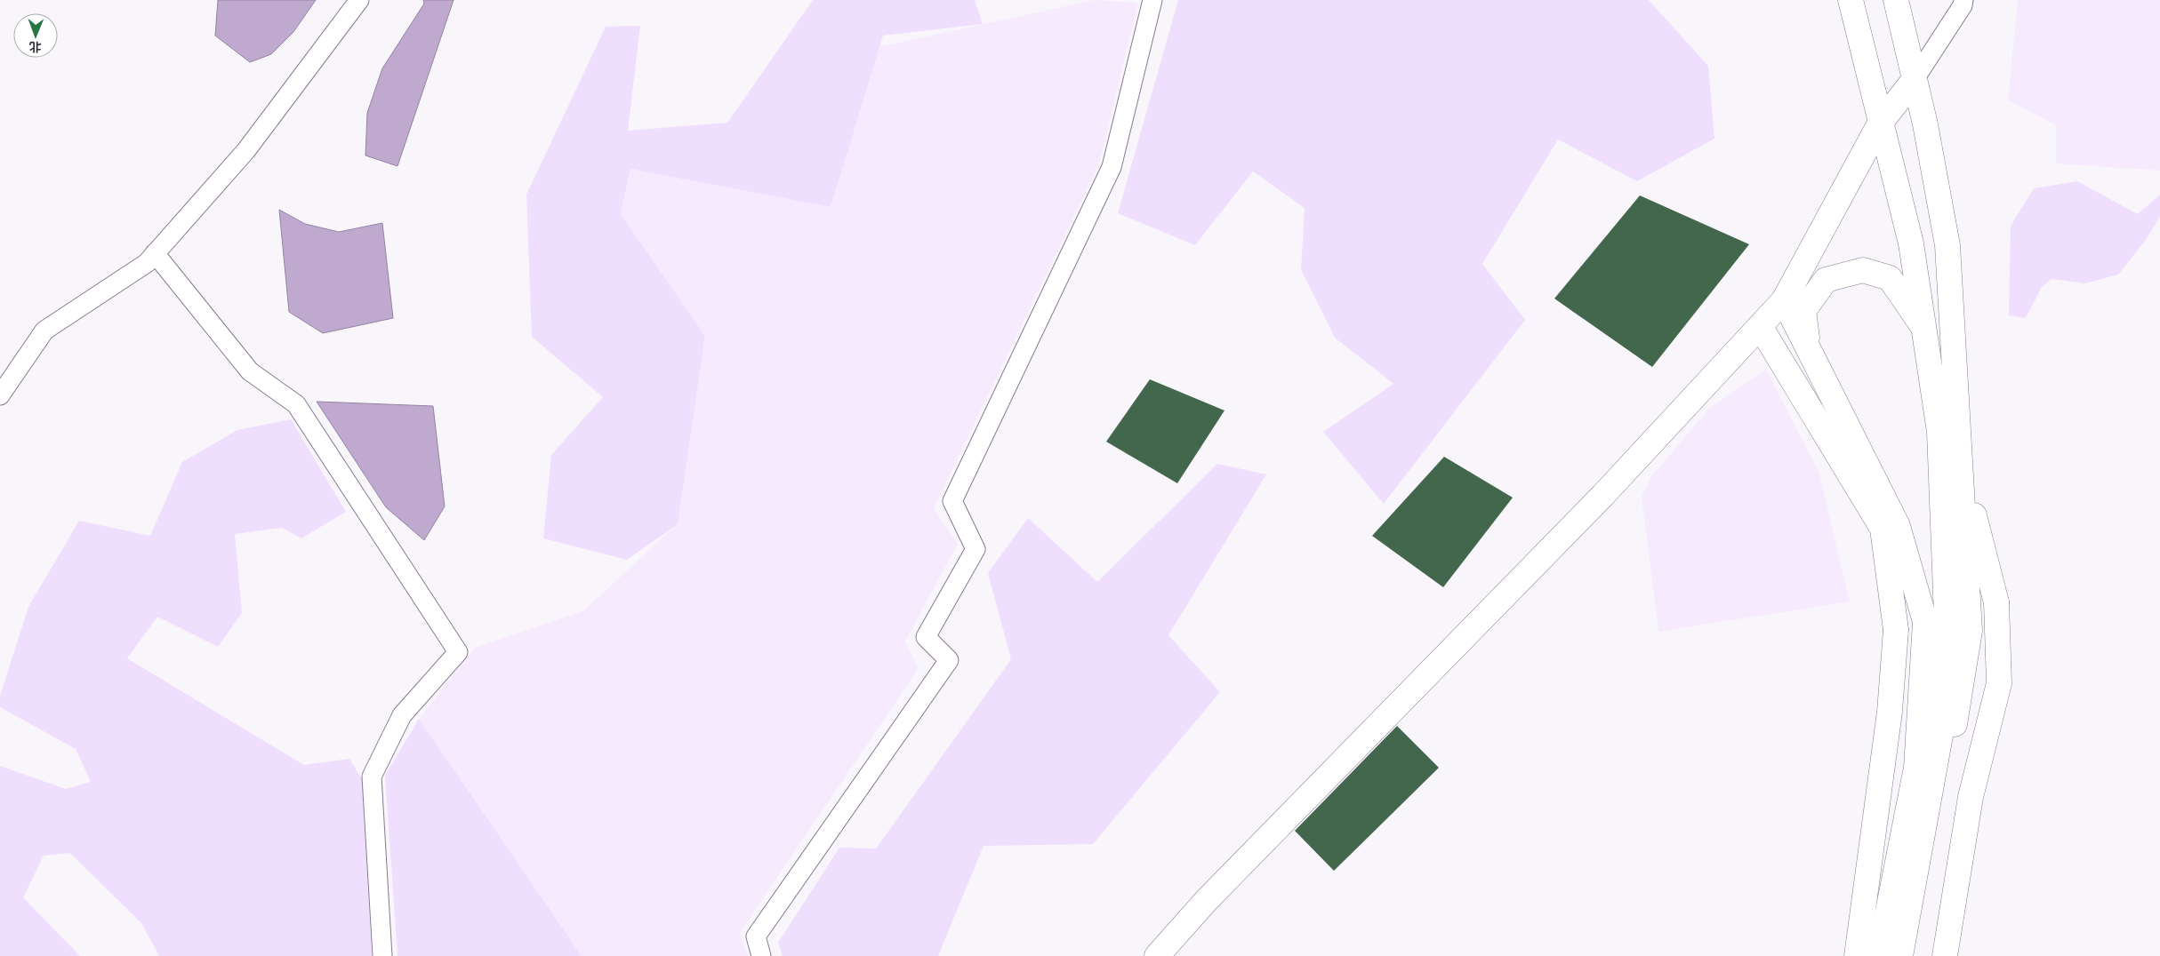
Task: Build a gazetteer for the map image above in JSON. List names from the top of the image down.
{
  "north": "bottom"
}
